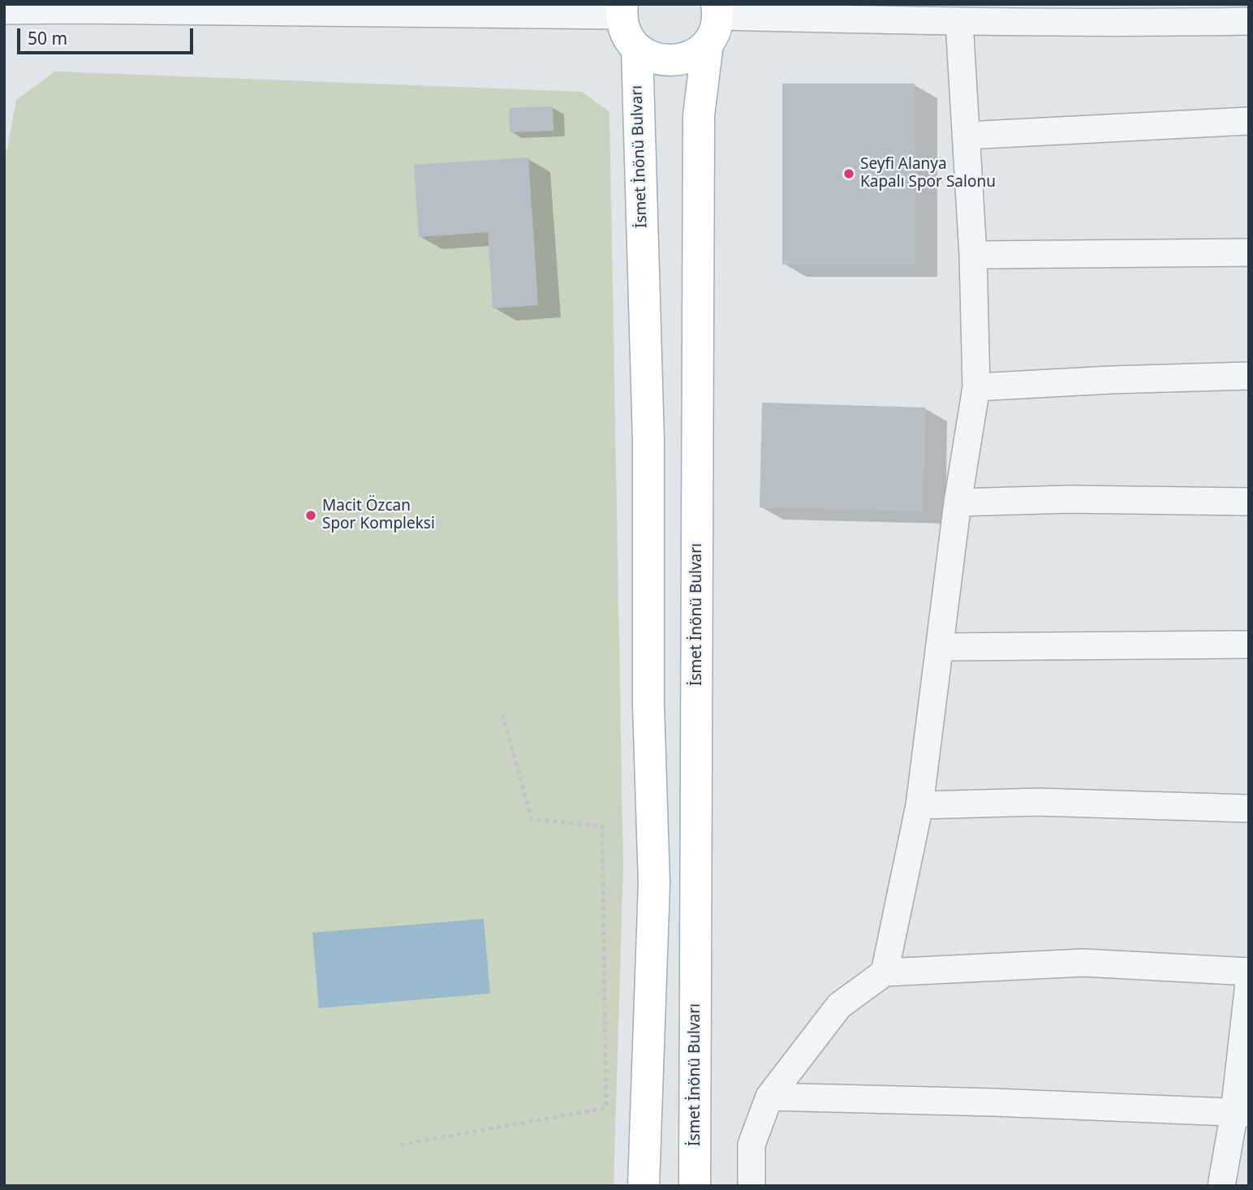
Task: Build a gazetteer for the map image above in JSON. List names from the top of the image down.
{
  "streets": {
    "street": ["İsmet İnönü Bulvarı"]
  },
  "places": ["Seyfi Alanya Kapalı Spor Salonu", "Macit Özcan Spor Kompleksi"],
  "scale_bar": "50 m"
}
